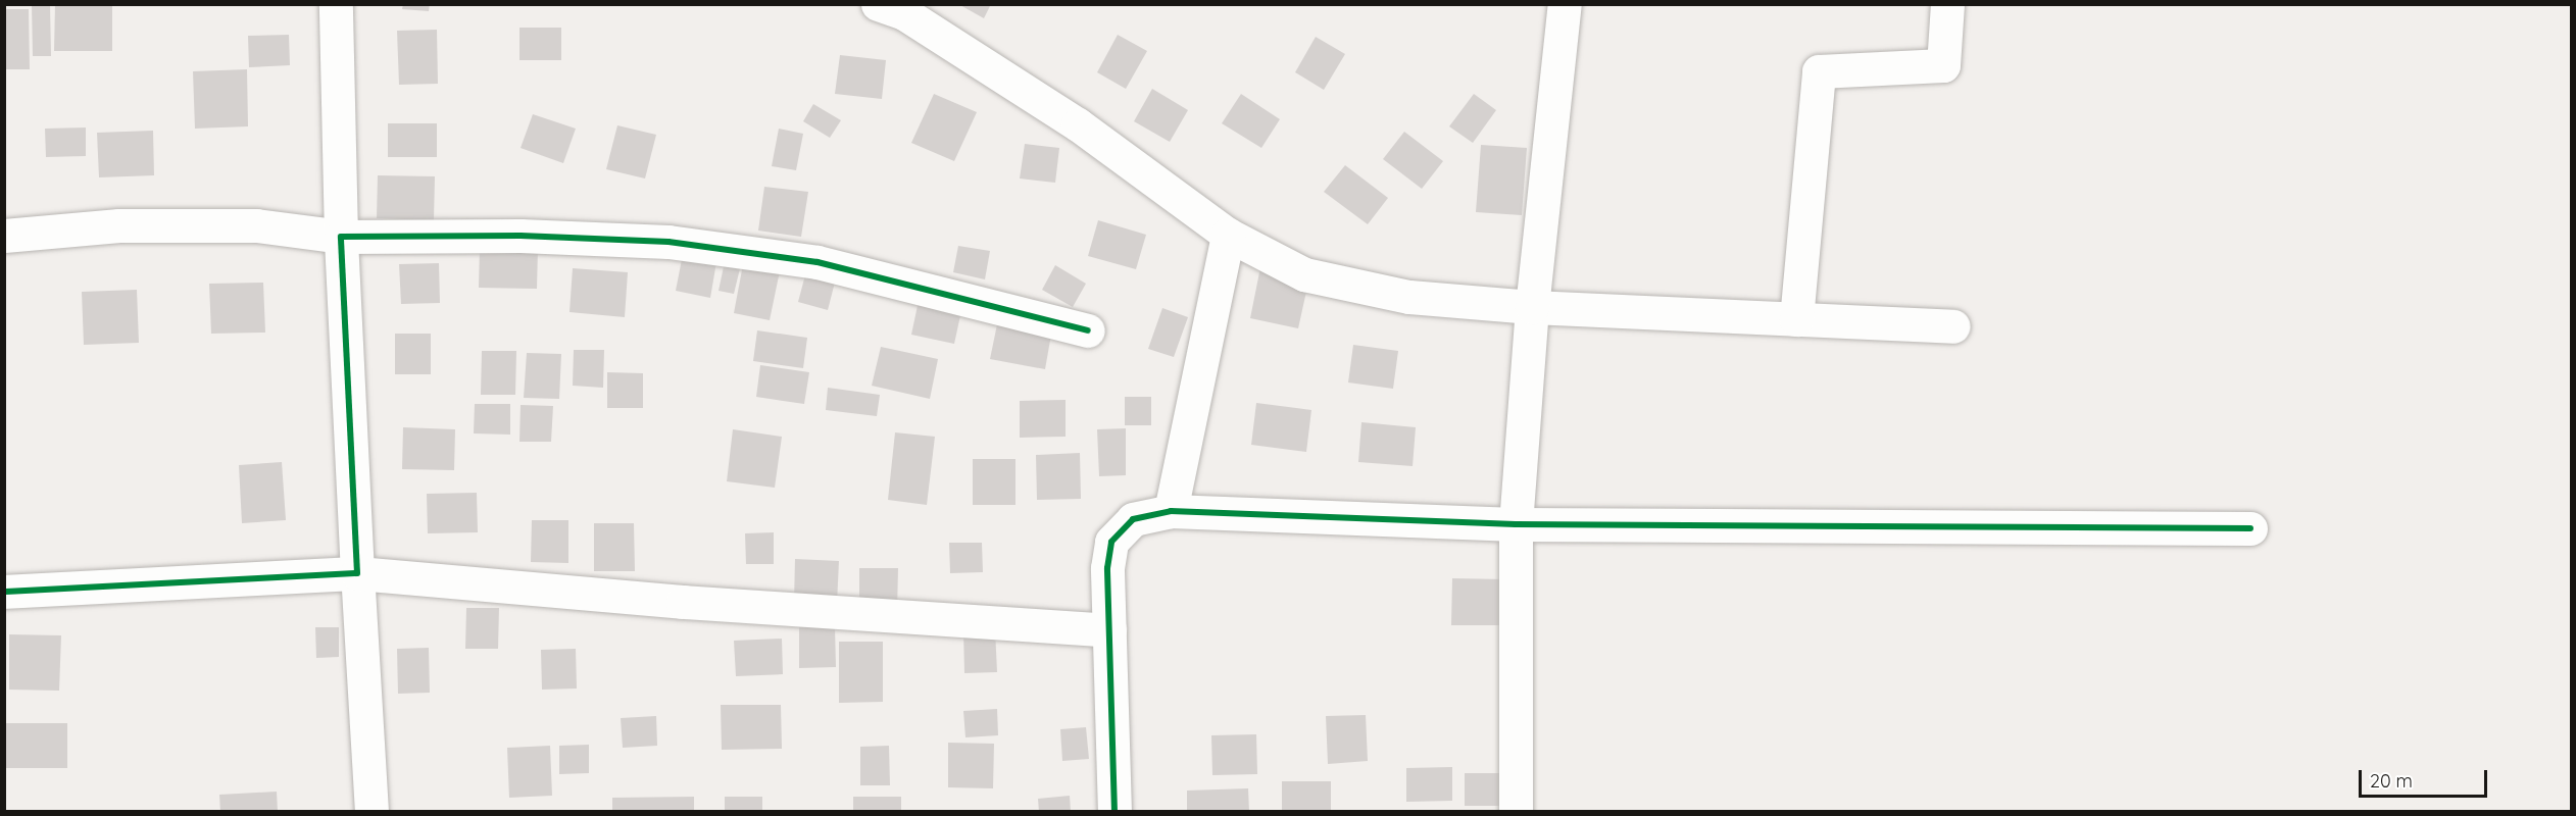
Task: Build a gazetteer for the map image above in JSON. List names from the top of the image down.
{
  "scale_bar": "20 m"
}
